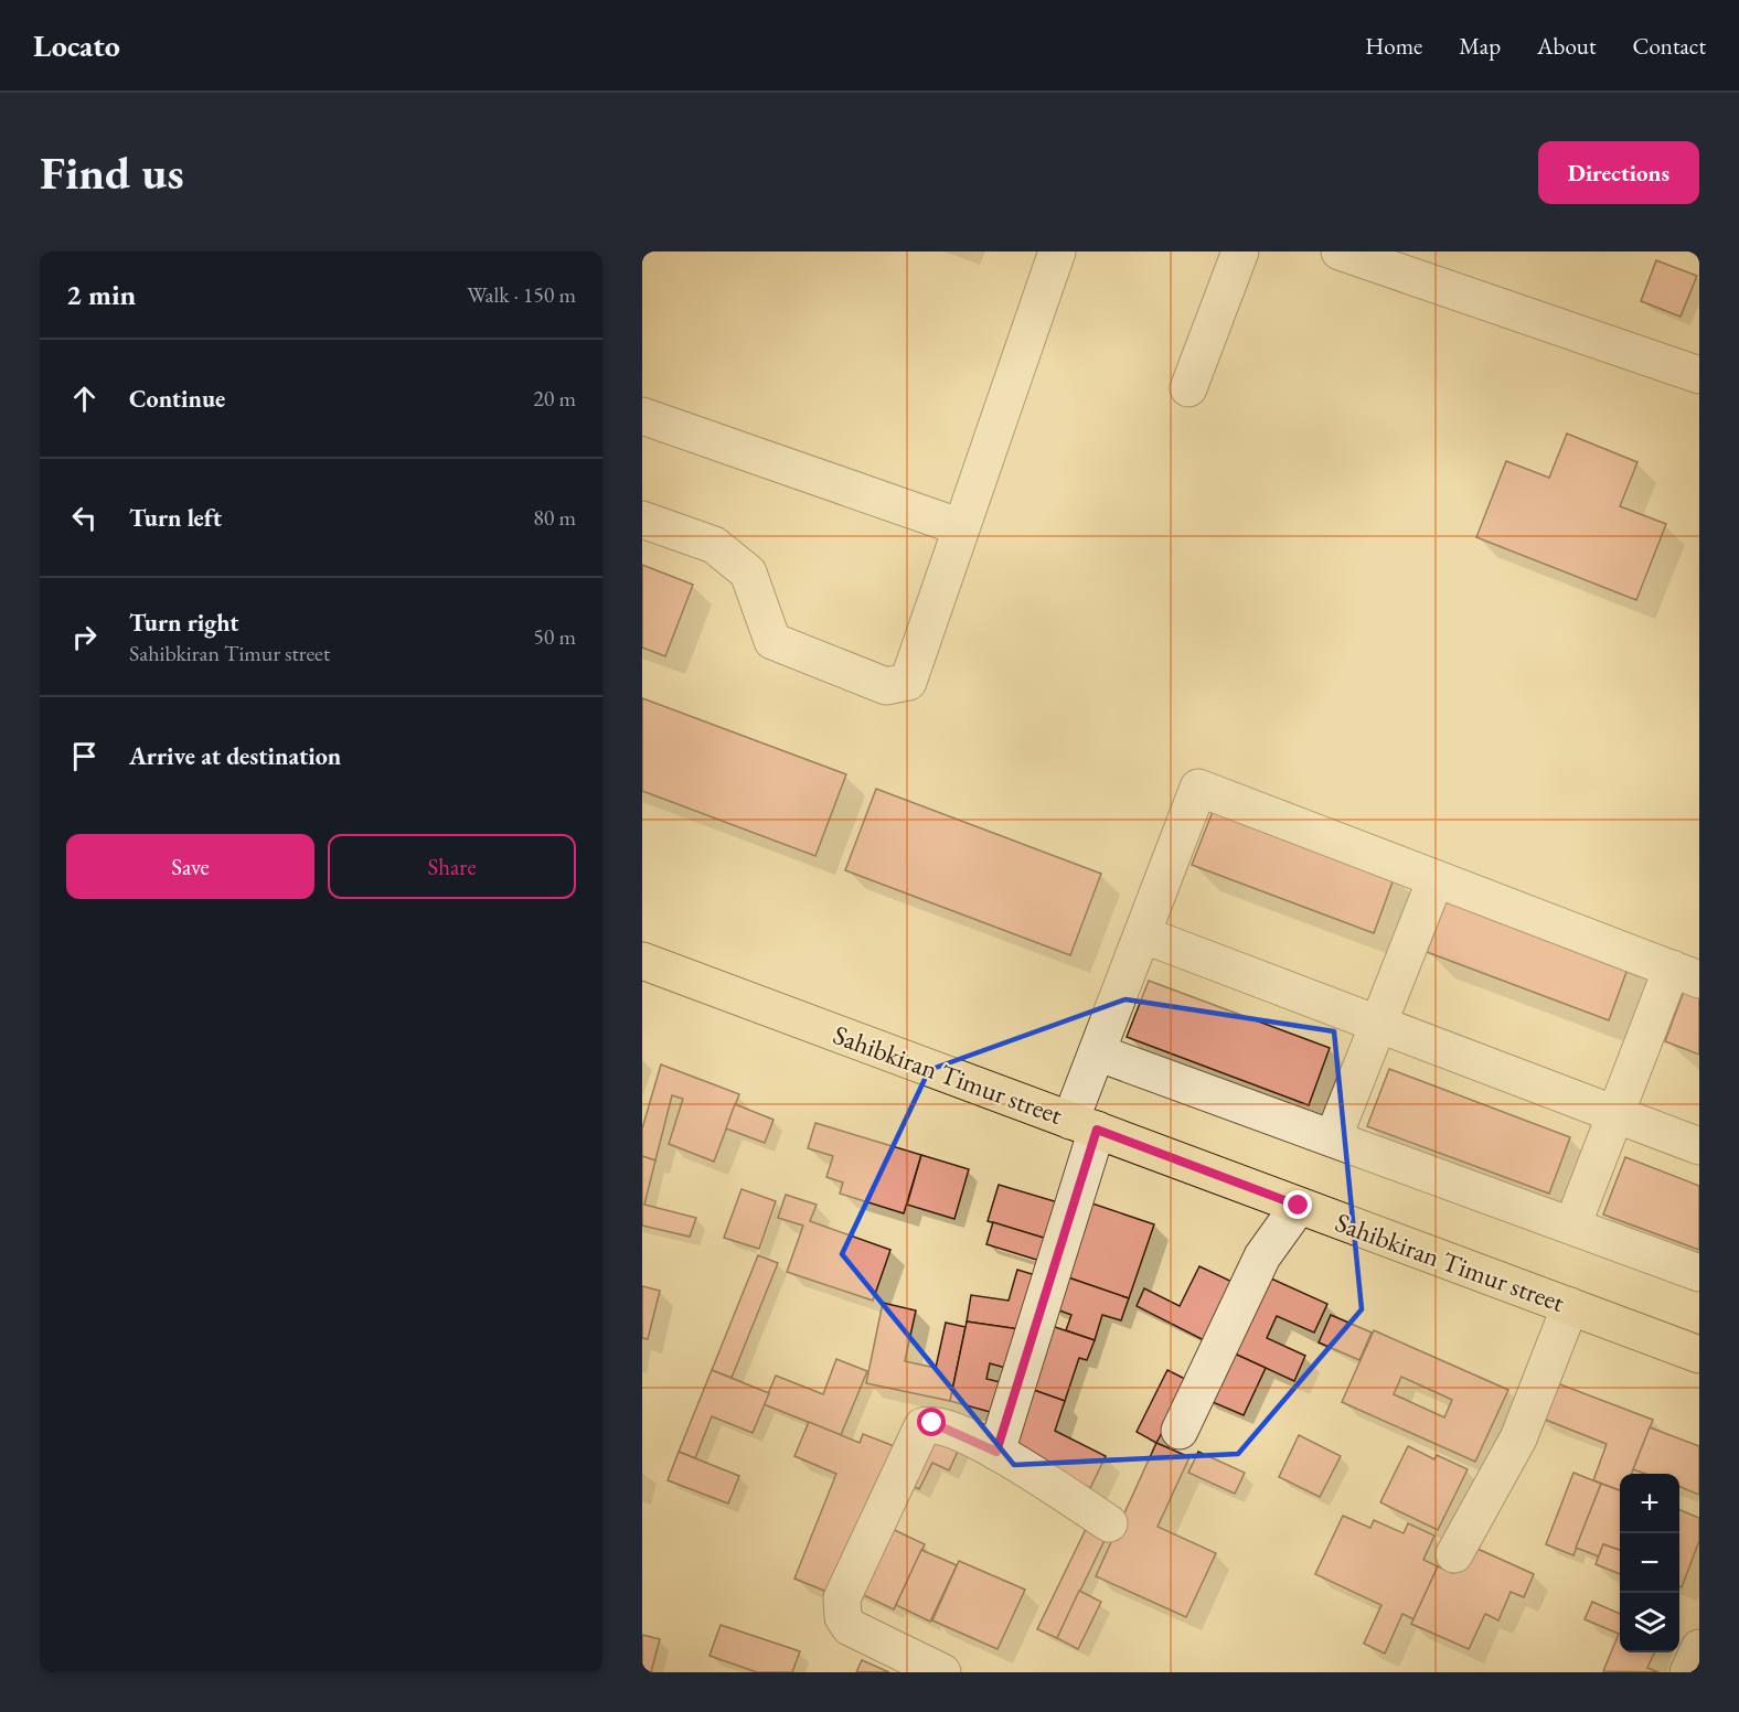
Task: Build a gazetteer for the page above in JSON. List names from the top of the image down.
{
  "streets": {
    "main road": ["Sahibkiran Timur street"]
  },
  "page": {
    "header": "Locato",
    "nav": [
      "Home",
      "Map",
      "About",
      "Contact"
    ],
    "buttons": [
      "Directions",
      ["Save", "Share"]
    ],
    "title": "Find us",
    "heading": ["2 min", "Walk · 150 m"],
    "list": [
      ["Continue", "20 m"],
      ["Turn left", "80 m"],
      ["Turn right", "Sahibkiran Timur street", "50 m"],
      "Arrive at destination"
    ],
    "map_buttons": ["+", "−"]
  }
}
